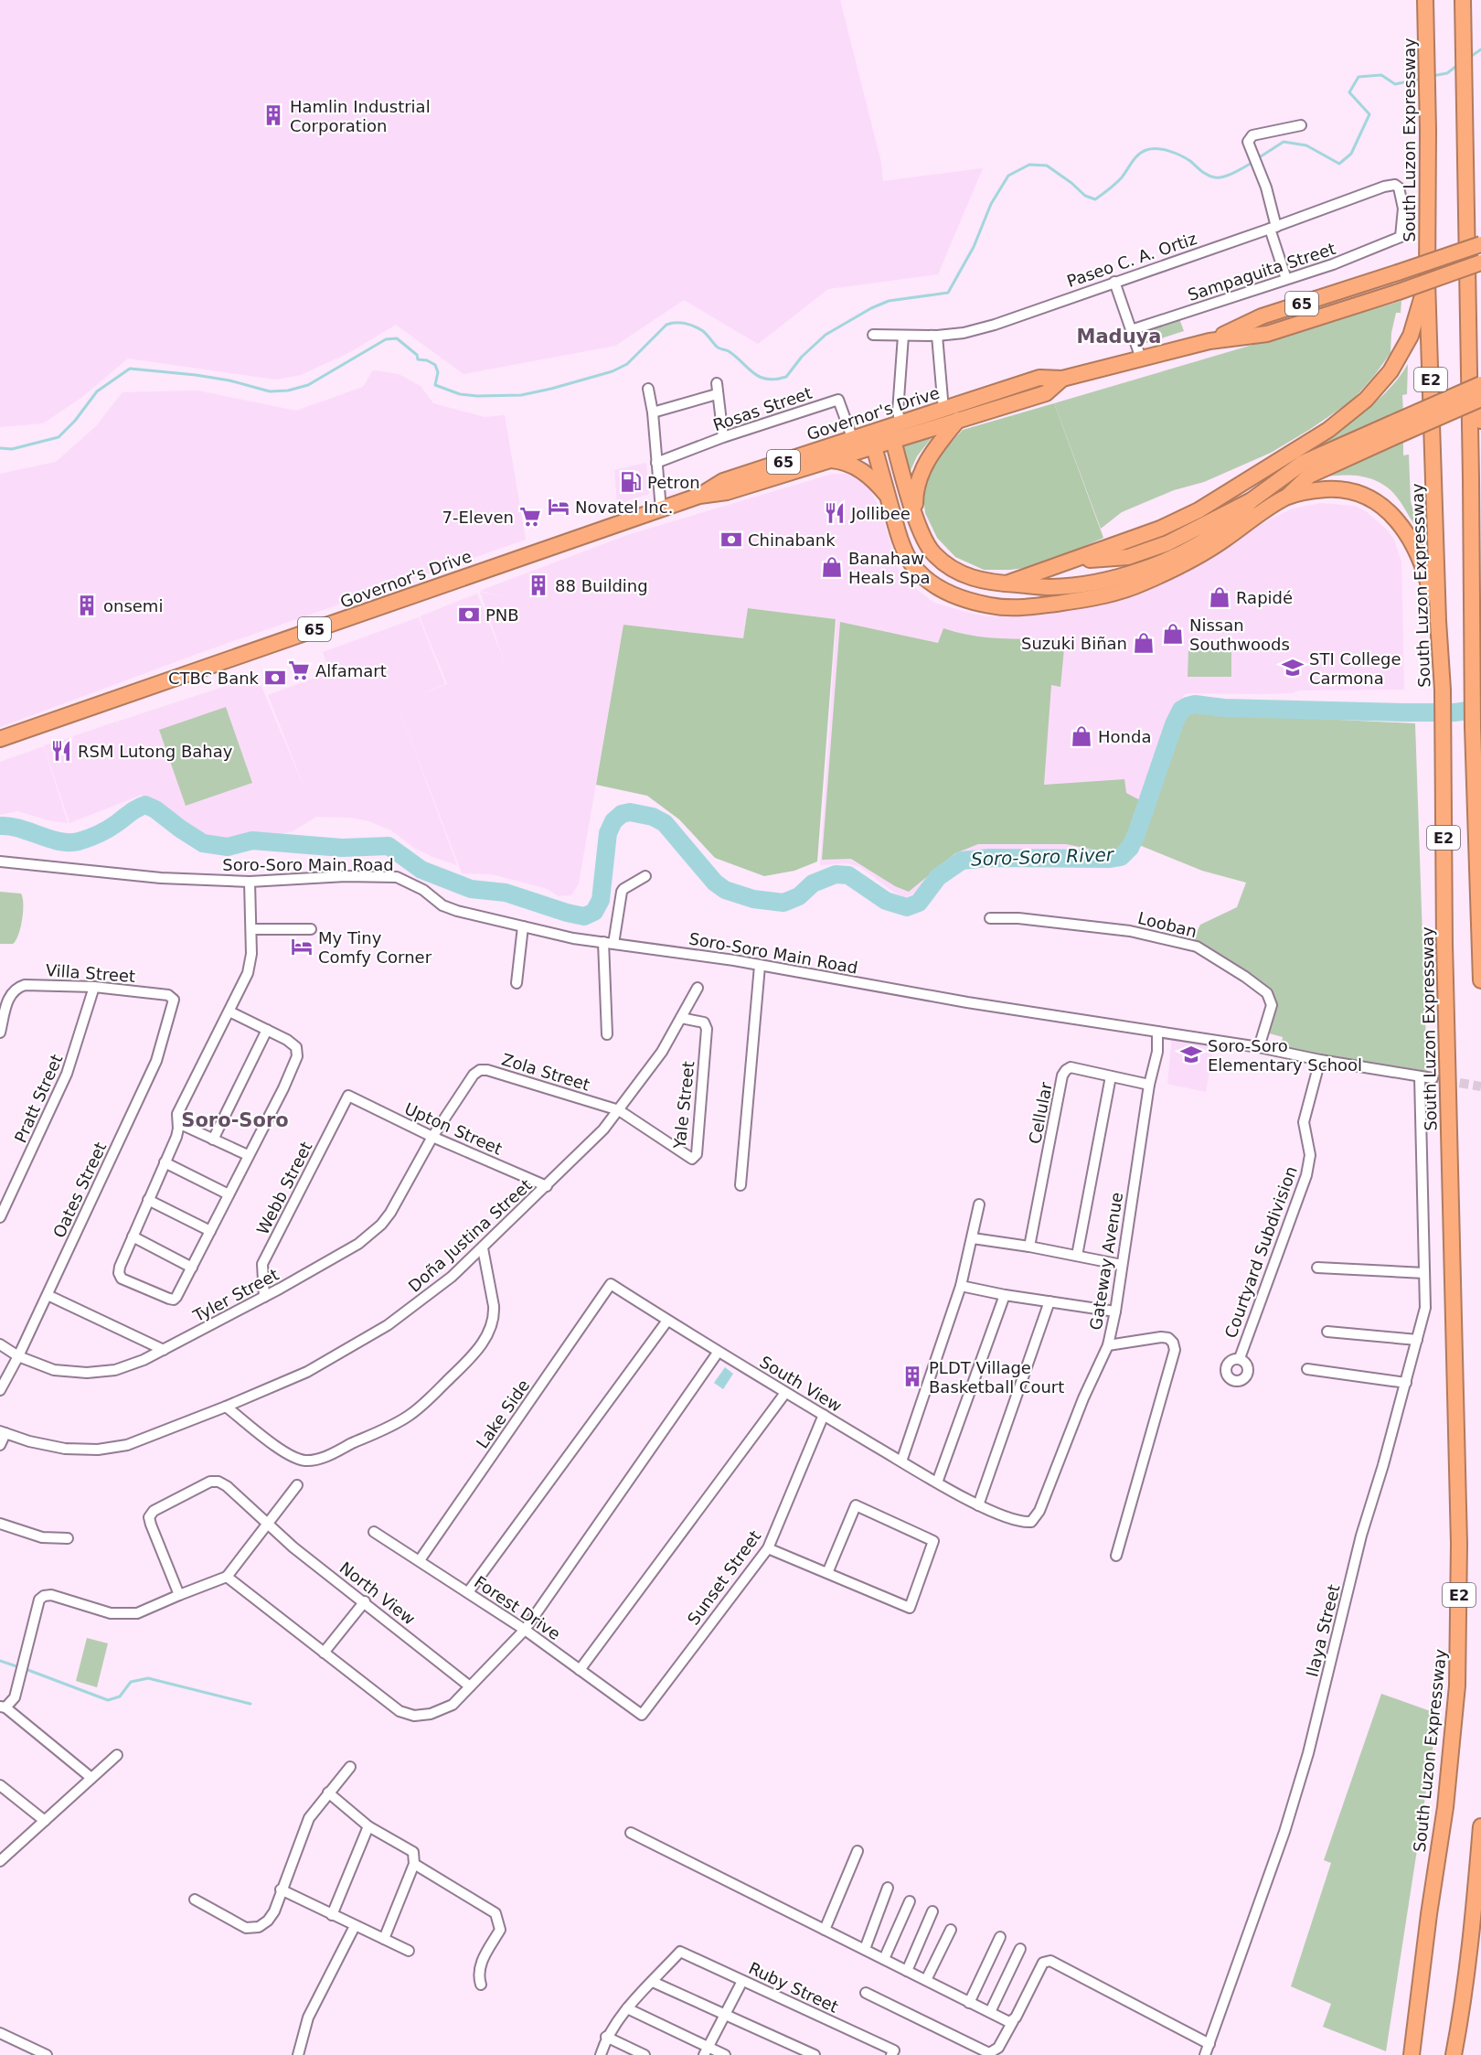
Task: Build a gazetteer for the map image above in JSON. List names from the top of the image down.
{
  "streets": {
    "highway": [
      "South Luzon Expressway",
      "65",
      "E2",
      "Governor's Drive"
    ],
    "street": [
      "Paseo C. A. Ortiz",
      "Sampaguita Street",
      "Rosas Street",
      "Soro-Soro Main Road",
      "Looban",
      "Villa Street",
      "Zola Street",
      "Pratt Street",
      "Yale Street",
      "Cellular",
      "Upton Street",
      "Webb Street",
      "Oates Street",
      "Doña Justina Street",
      "Courtyard Subdivision",
      "Gateway Avenue",
      "Tyler Street",
      "South View",
      "Lake Side",
      "Sunset Street",
      "North View",
      "Forest Drive",
      "Ilaya Street",
      "Ruby Street"
    ]
  },
  "crossings": [
    ["Paseo C. A. Ortiz", "Sampaguita Street"],
    ["Rosas Street", "Governor's Drive"],
    ["Soro-Soro Main Road", "Looban"],
    ["Soro-Soro Main Road", "Courtyard Subdivision"],
    ["Soro-Soro Main Road", "Gateway Avenue"],
    ["Soro-Soro Main Road", "Ilaya Street"],
    ["Villa Street", "Pratt Street"],
    ["Villa Street", "Oates Street"],
    ["Zola Street", "Yale Street"],
    ["Zola Street", "Upton Street"],
    ["Zola Street", "Doña Justina Street"],
    ["Zola Street", "Tyler Street"],
    ["Yale Street", "Doña Justina Street"],
    ["Cellular", "Gateway Avenue"],
    ["Upton Street", "Webb Street"],
    ["Upton Street", "Doña Justina Street"],
    ["Upton Street", "Tyler Street"],
    ["Webb Street", "Tyler Street"],
    ["Oates Street", "Tyler Street"],
    ["Gateway Avenue", "South View"],
    ["South View", "Lake Side"],
    ["South View", "Sunset Street"],
    ["Lake Side", "Forest Drive"],
    ["Sunset Street", "Forest Drive"]
  ],
  "districts": ["Maduya", "Soro-Soro"],
  "water": ["Soro-Soro River"],
  "places": {
    "building": [
      "Hamlin Industrial Corporation",
      "88 Building",
      "onsemi",
      "PLDT Village Basketball Court"
    ],
    "fuel station": ["Petron"],
    "hotel": ["Novatel Inc.", "My Tiny Comfy Corner"],
    "restaurant": ["Jollibee", "RSM Lutong Bahay"],
    "supermarket": ["7-Eleven", "Alfamart"],
    "bank": ["Chinabank", "PNB", "CTBC Bank"],
    "shop": [
      "Banahaw Heals Spa",
      "Rapidé",
      "Nissan Southwoods",
      "Suzuki Biñan",
      "Honda"
    ],
    "school or university": ["STI College Carmona", "Soro-Soro Elementary School"]
  }
}
